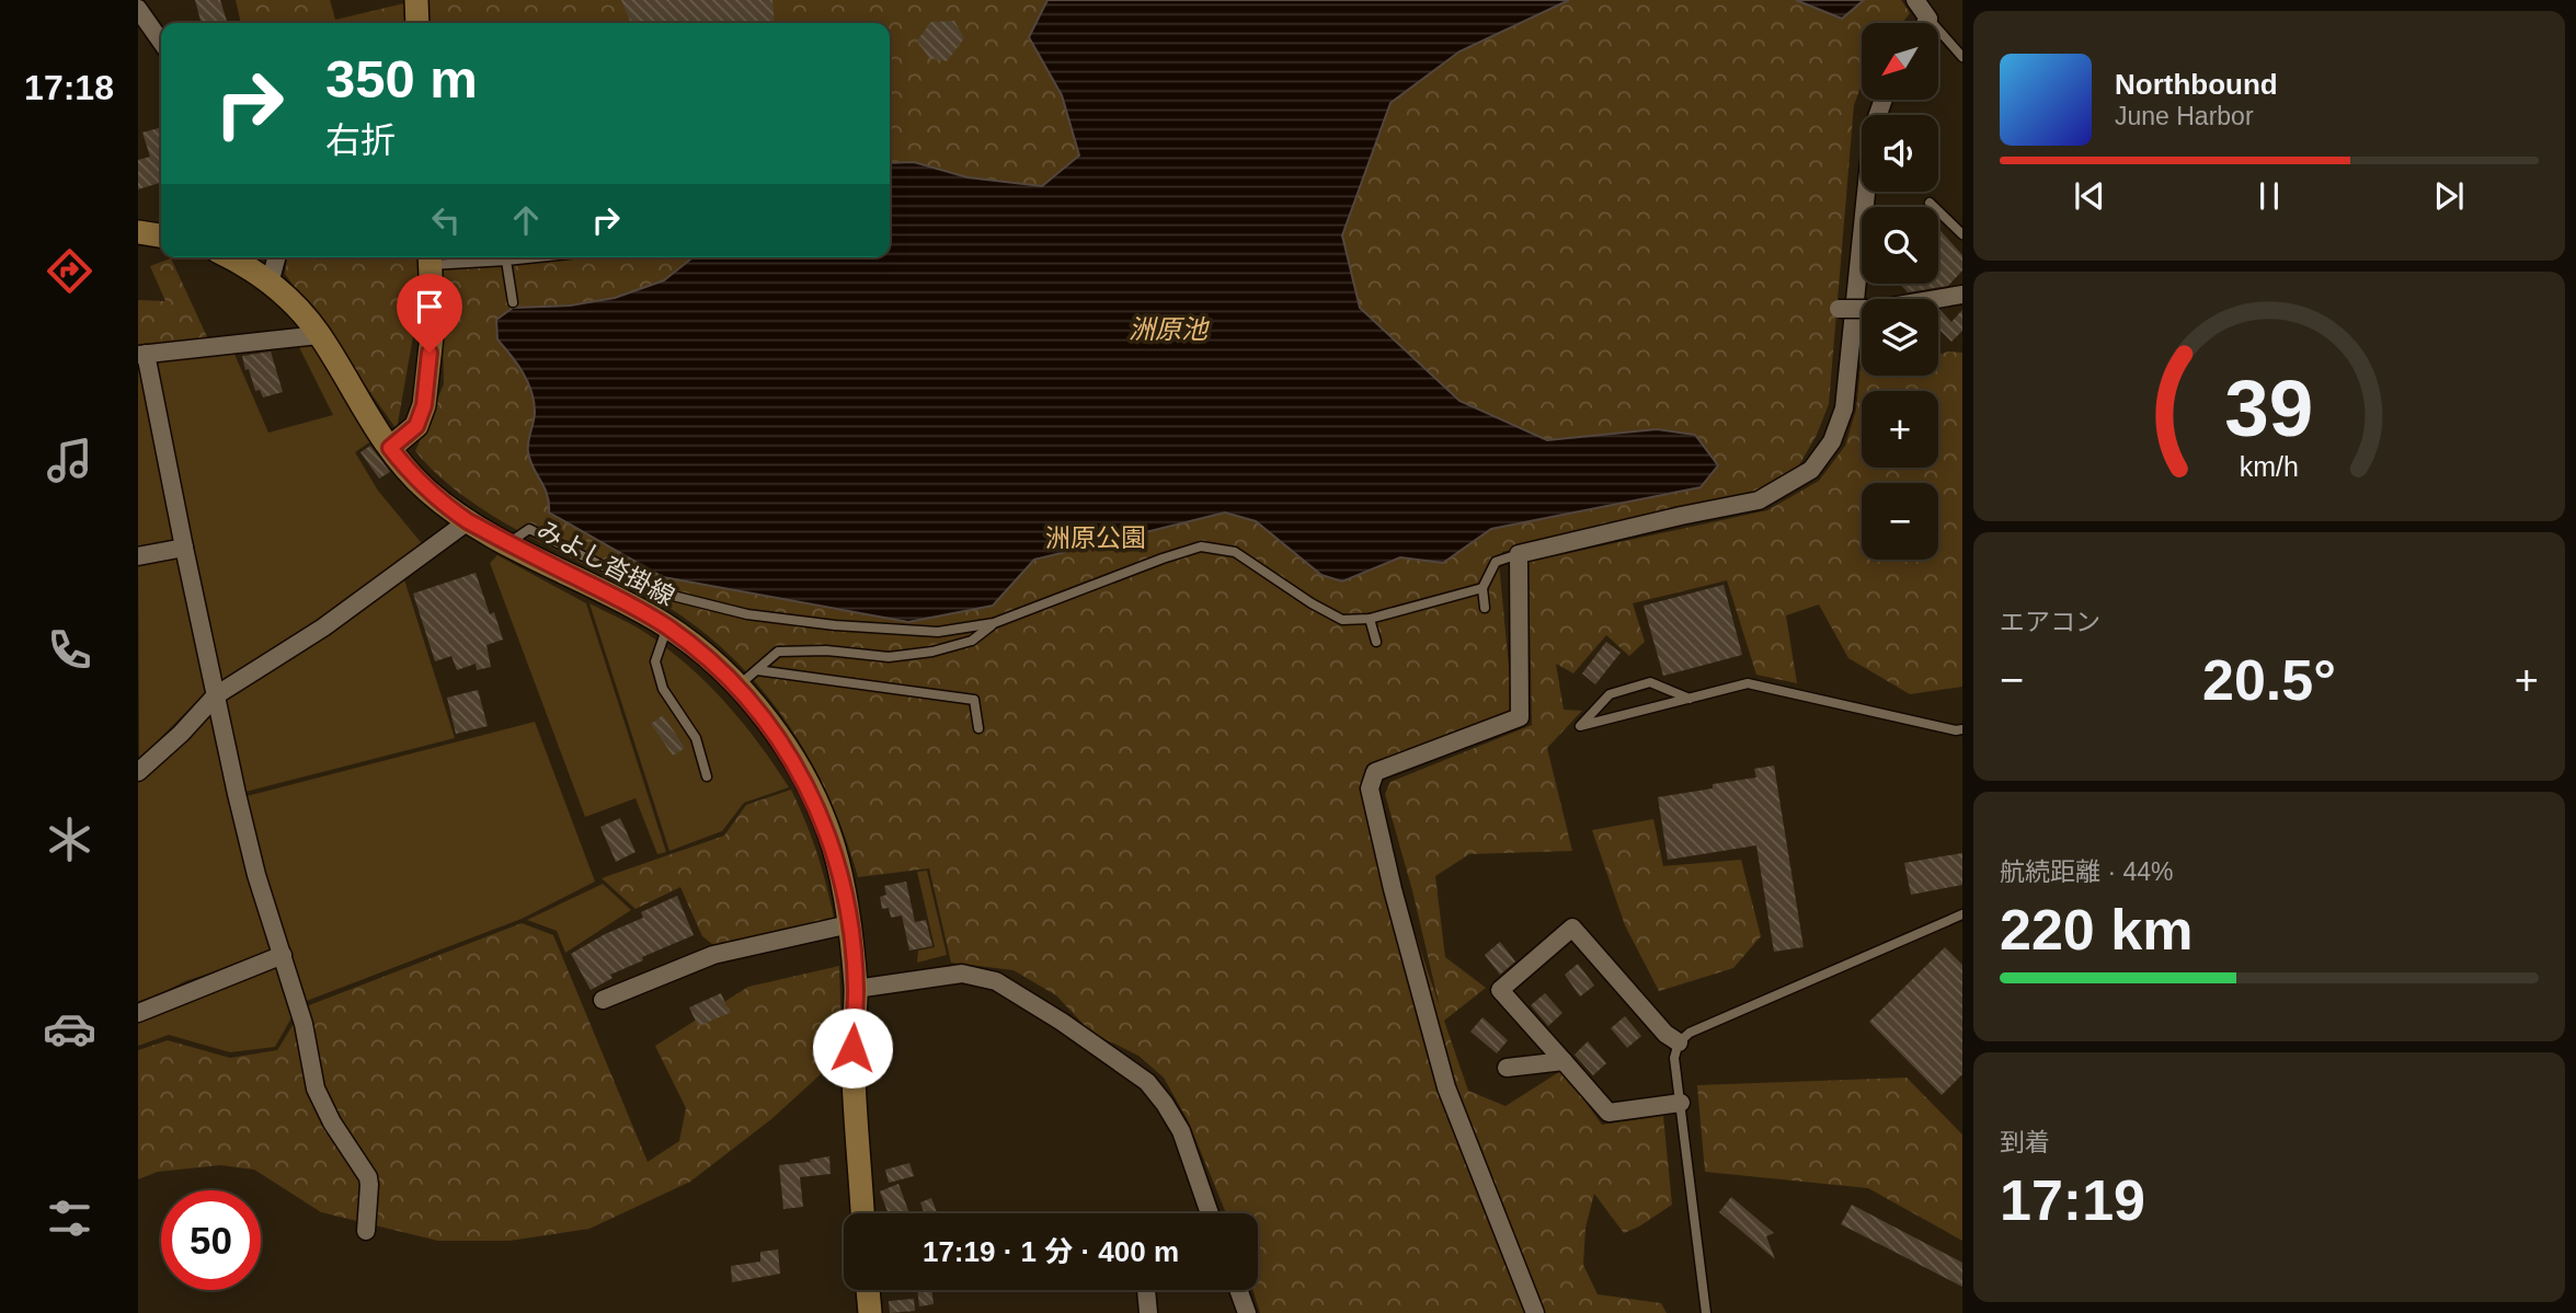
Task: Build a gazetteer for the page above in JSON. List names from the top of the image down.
{
  "streets": {
    "main road": ["みよし沓掛線"]
  },
  "water": ["洲原池"],
  "parks": ["洲原公園"],
  "north": "bottom left",
  "page": {
    "tabs": "17:18",
    "map_buttons": ["+", "−"],
    "turn": ["350 m", "右折"],
    "song": ["Northbound", "June Harbor"],
    "tile": [
      "エアコン",
      ["航続距離 · 44%", "220 km"],
      ["到着", "17:19"]
    ],
    "heat": ["−", "20.5°", "+"],
    "limit": "50",
    "trip": "17:19 · 1 分 · 400 m",
    "gauge": ["39", "km/h"]
  }
}
